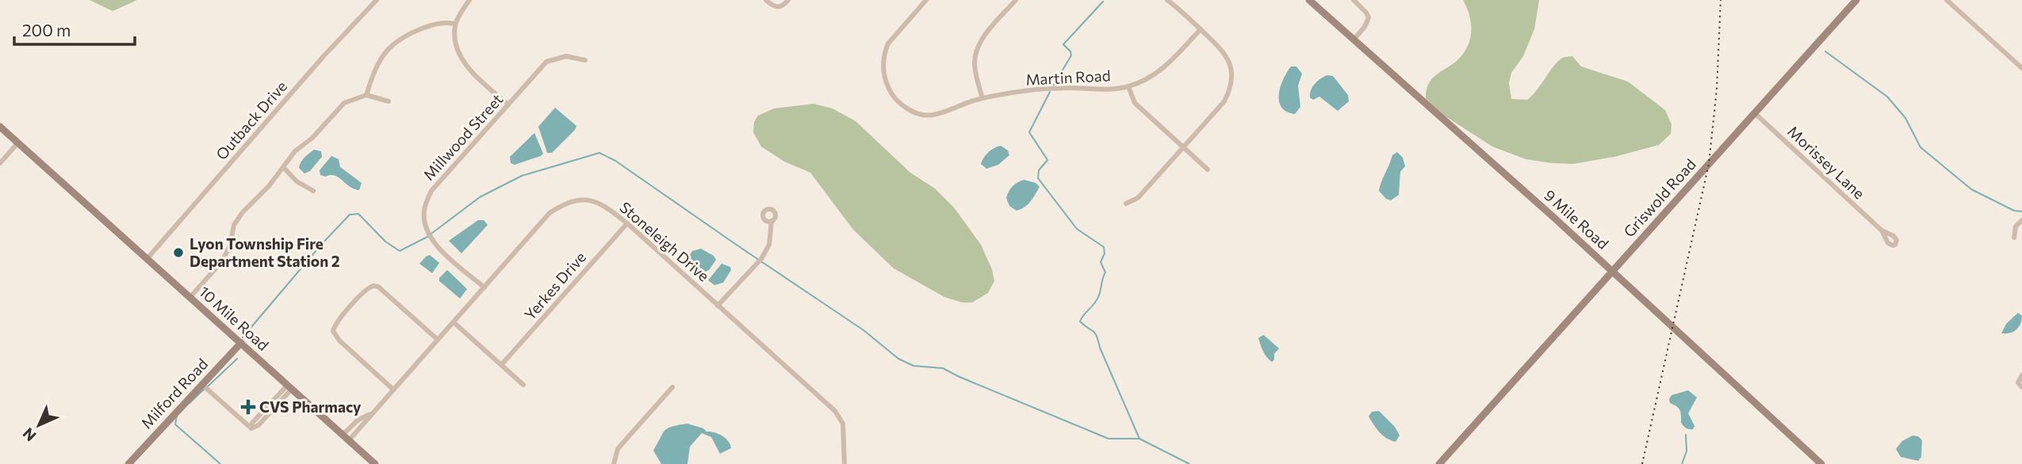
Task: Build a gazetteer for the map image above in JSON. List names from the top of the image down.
{
  "streets": {
    "street": [
      "Martin Road",
      "Outback Drive",
      "Millwood Street",
      "Morissey Lane",
      "Griswold Road",
      "9 Mile Road",
      "Stoneleigh Drive",
      "Yerkes Drive",
      "10 Mile Road",
      "Milford Road"
    ]
  },
  "crossings": [
    ["Outback Drive", "10 Mile Road"],
    ["Millwood Street", "Stoneleigh Drive"],
    ["Morissey Lane", "Griswold Road"],
    ["Griswold Road", "9 Mile Road"],
    ["Stoneleigh Drive", "Yerkes Drive"],
    ["Stoneleigh Drive", "10 Mile Road"],
    ["10 Mile Road", "Milford Road"]
  ],
  "places": {
    "other": ["Lyon Township Fire Department Station 2"],
    "health": ["CVS Pharmacy"]
  },
  "scale_bar": "200 m",
  "north": "bottom left"
}
